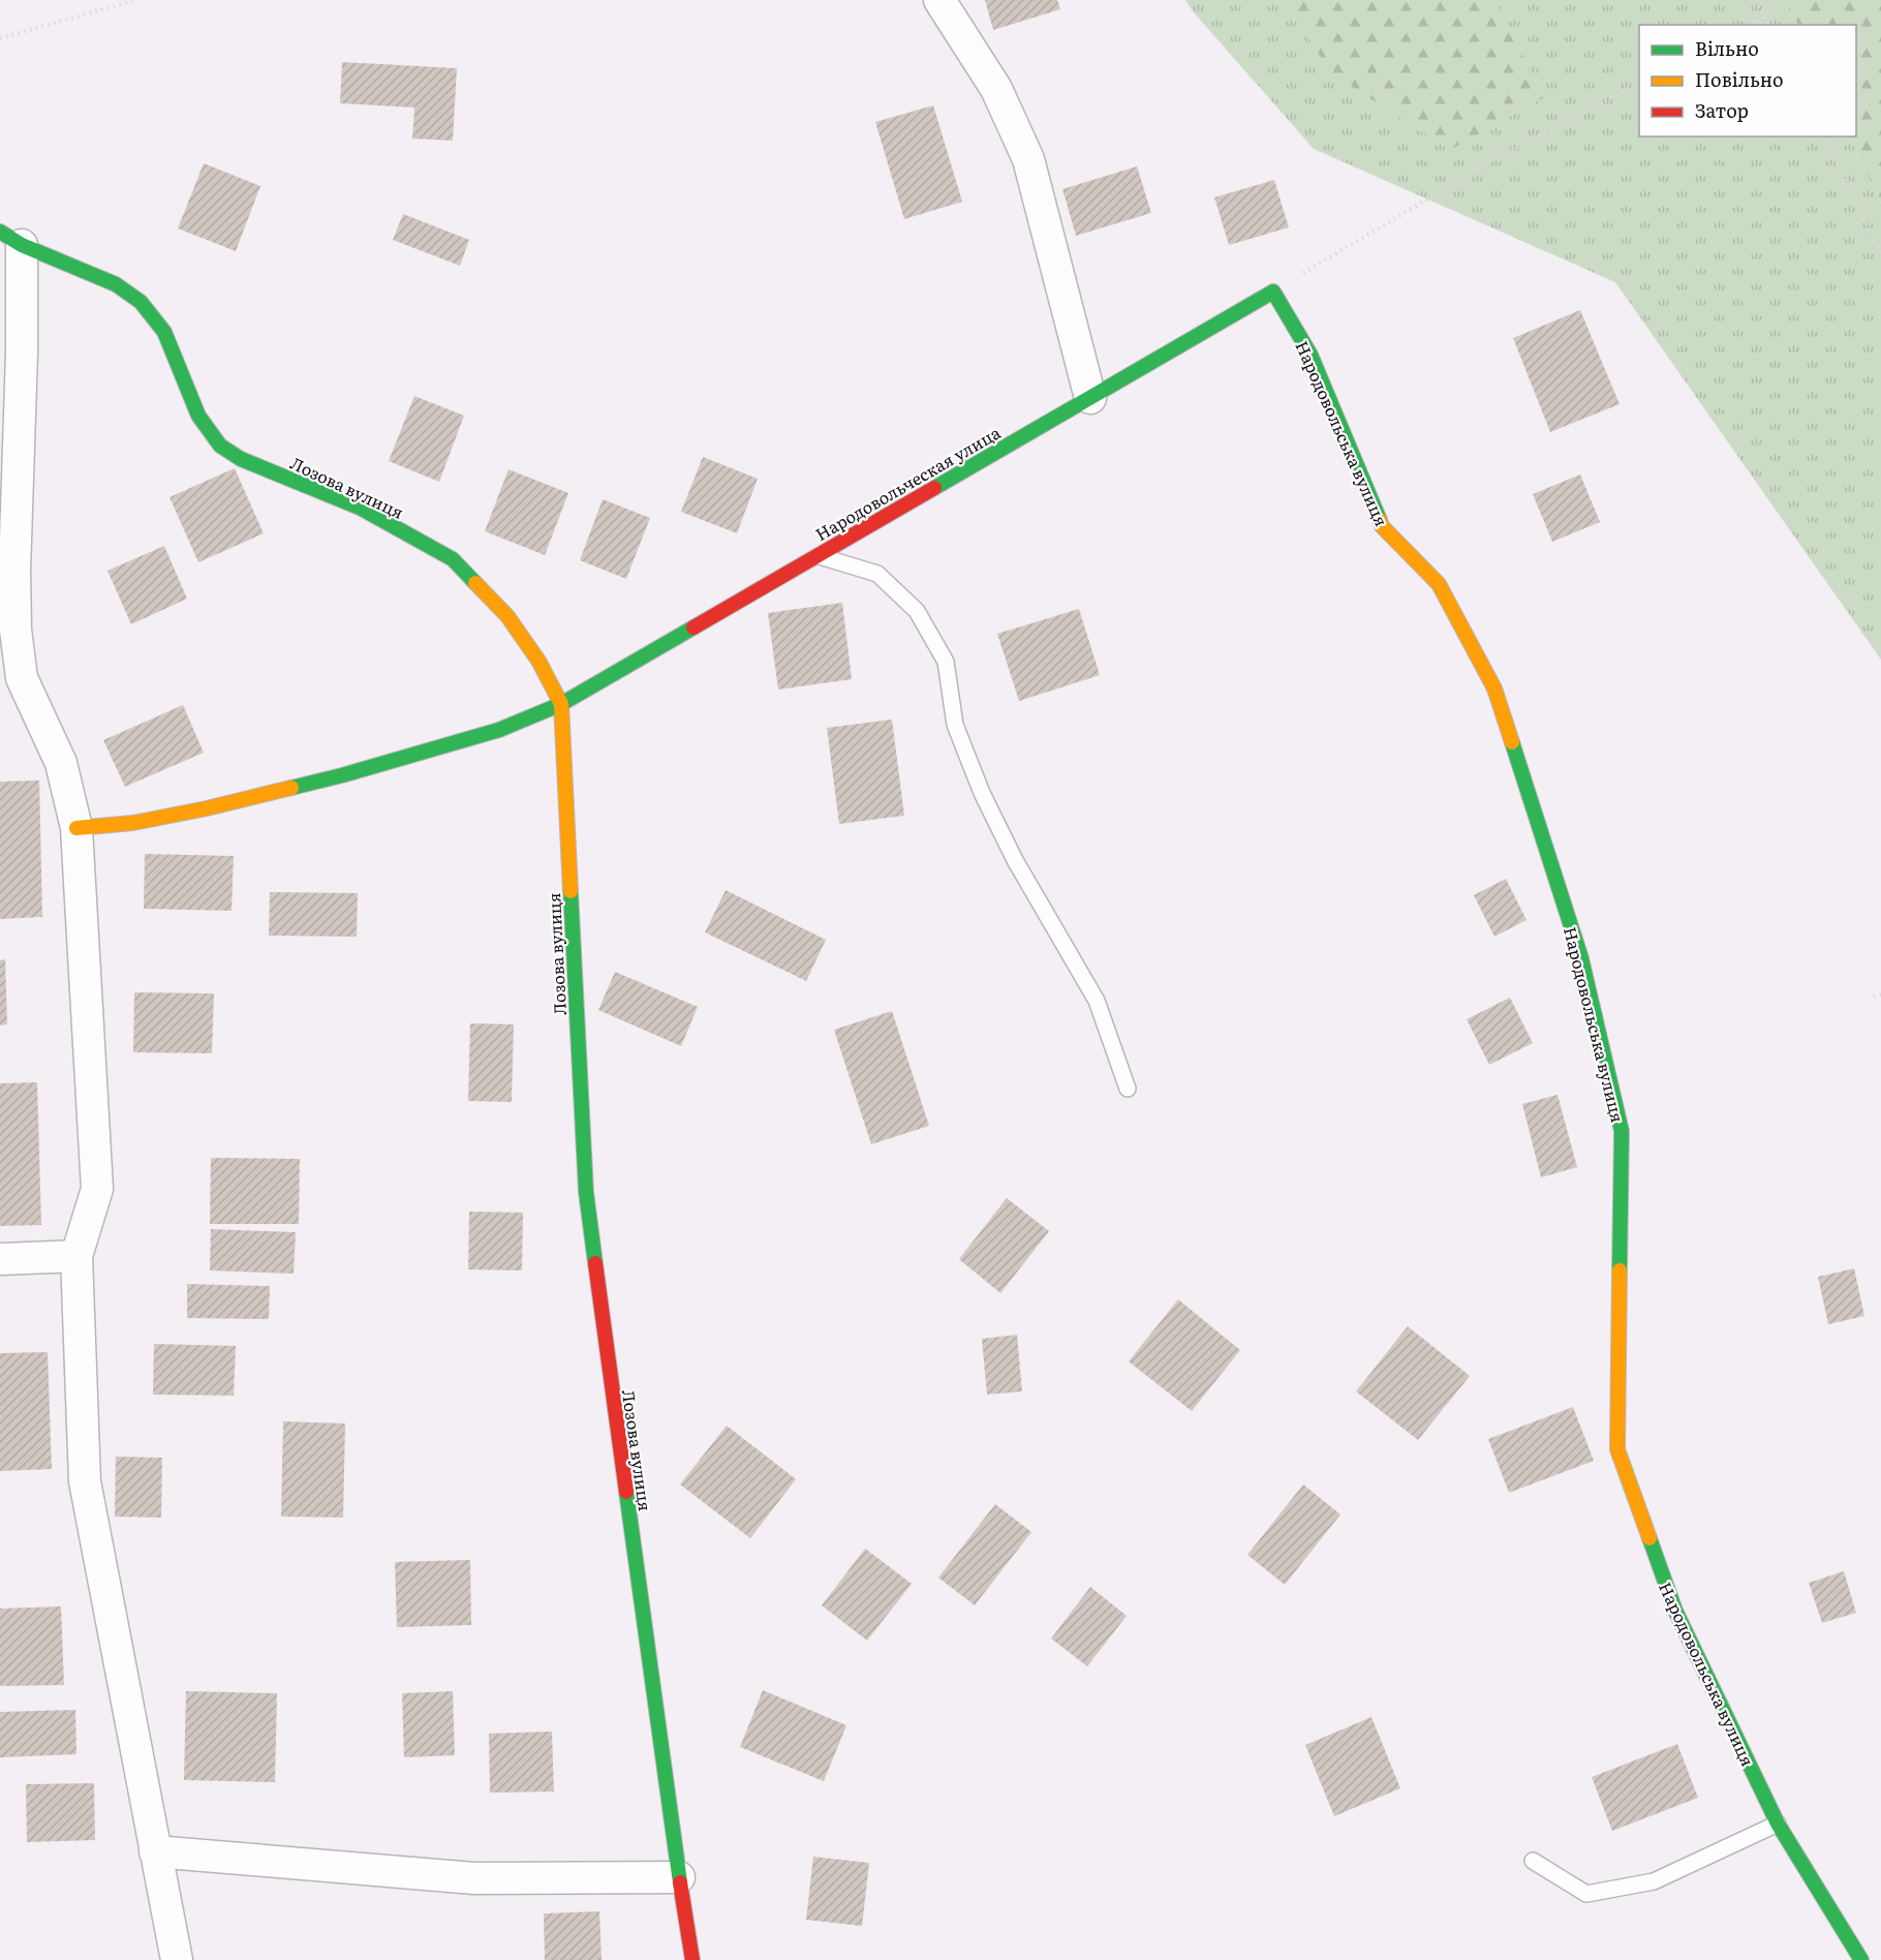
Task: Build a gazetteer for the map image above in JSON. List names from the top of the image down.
{
  "streets": {
    "street": ["Народовольська вулиця", "Народовольческая улица", "Лозова вулиця"]
  },
  "crossings": [
    ["Народовольська вулиця", "Народовольческая улица"],
    ["Народовольческая улица", "Лозова вулиця"]
  ],
  "legend": ["Вільно", "Повільно", "Затор"]
}
